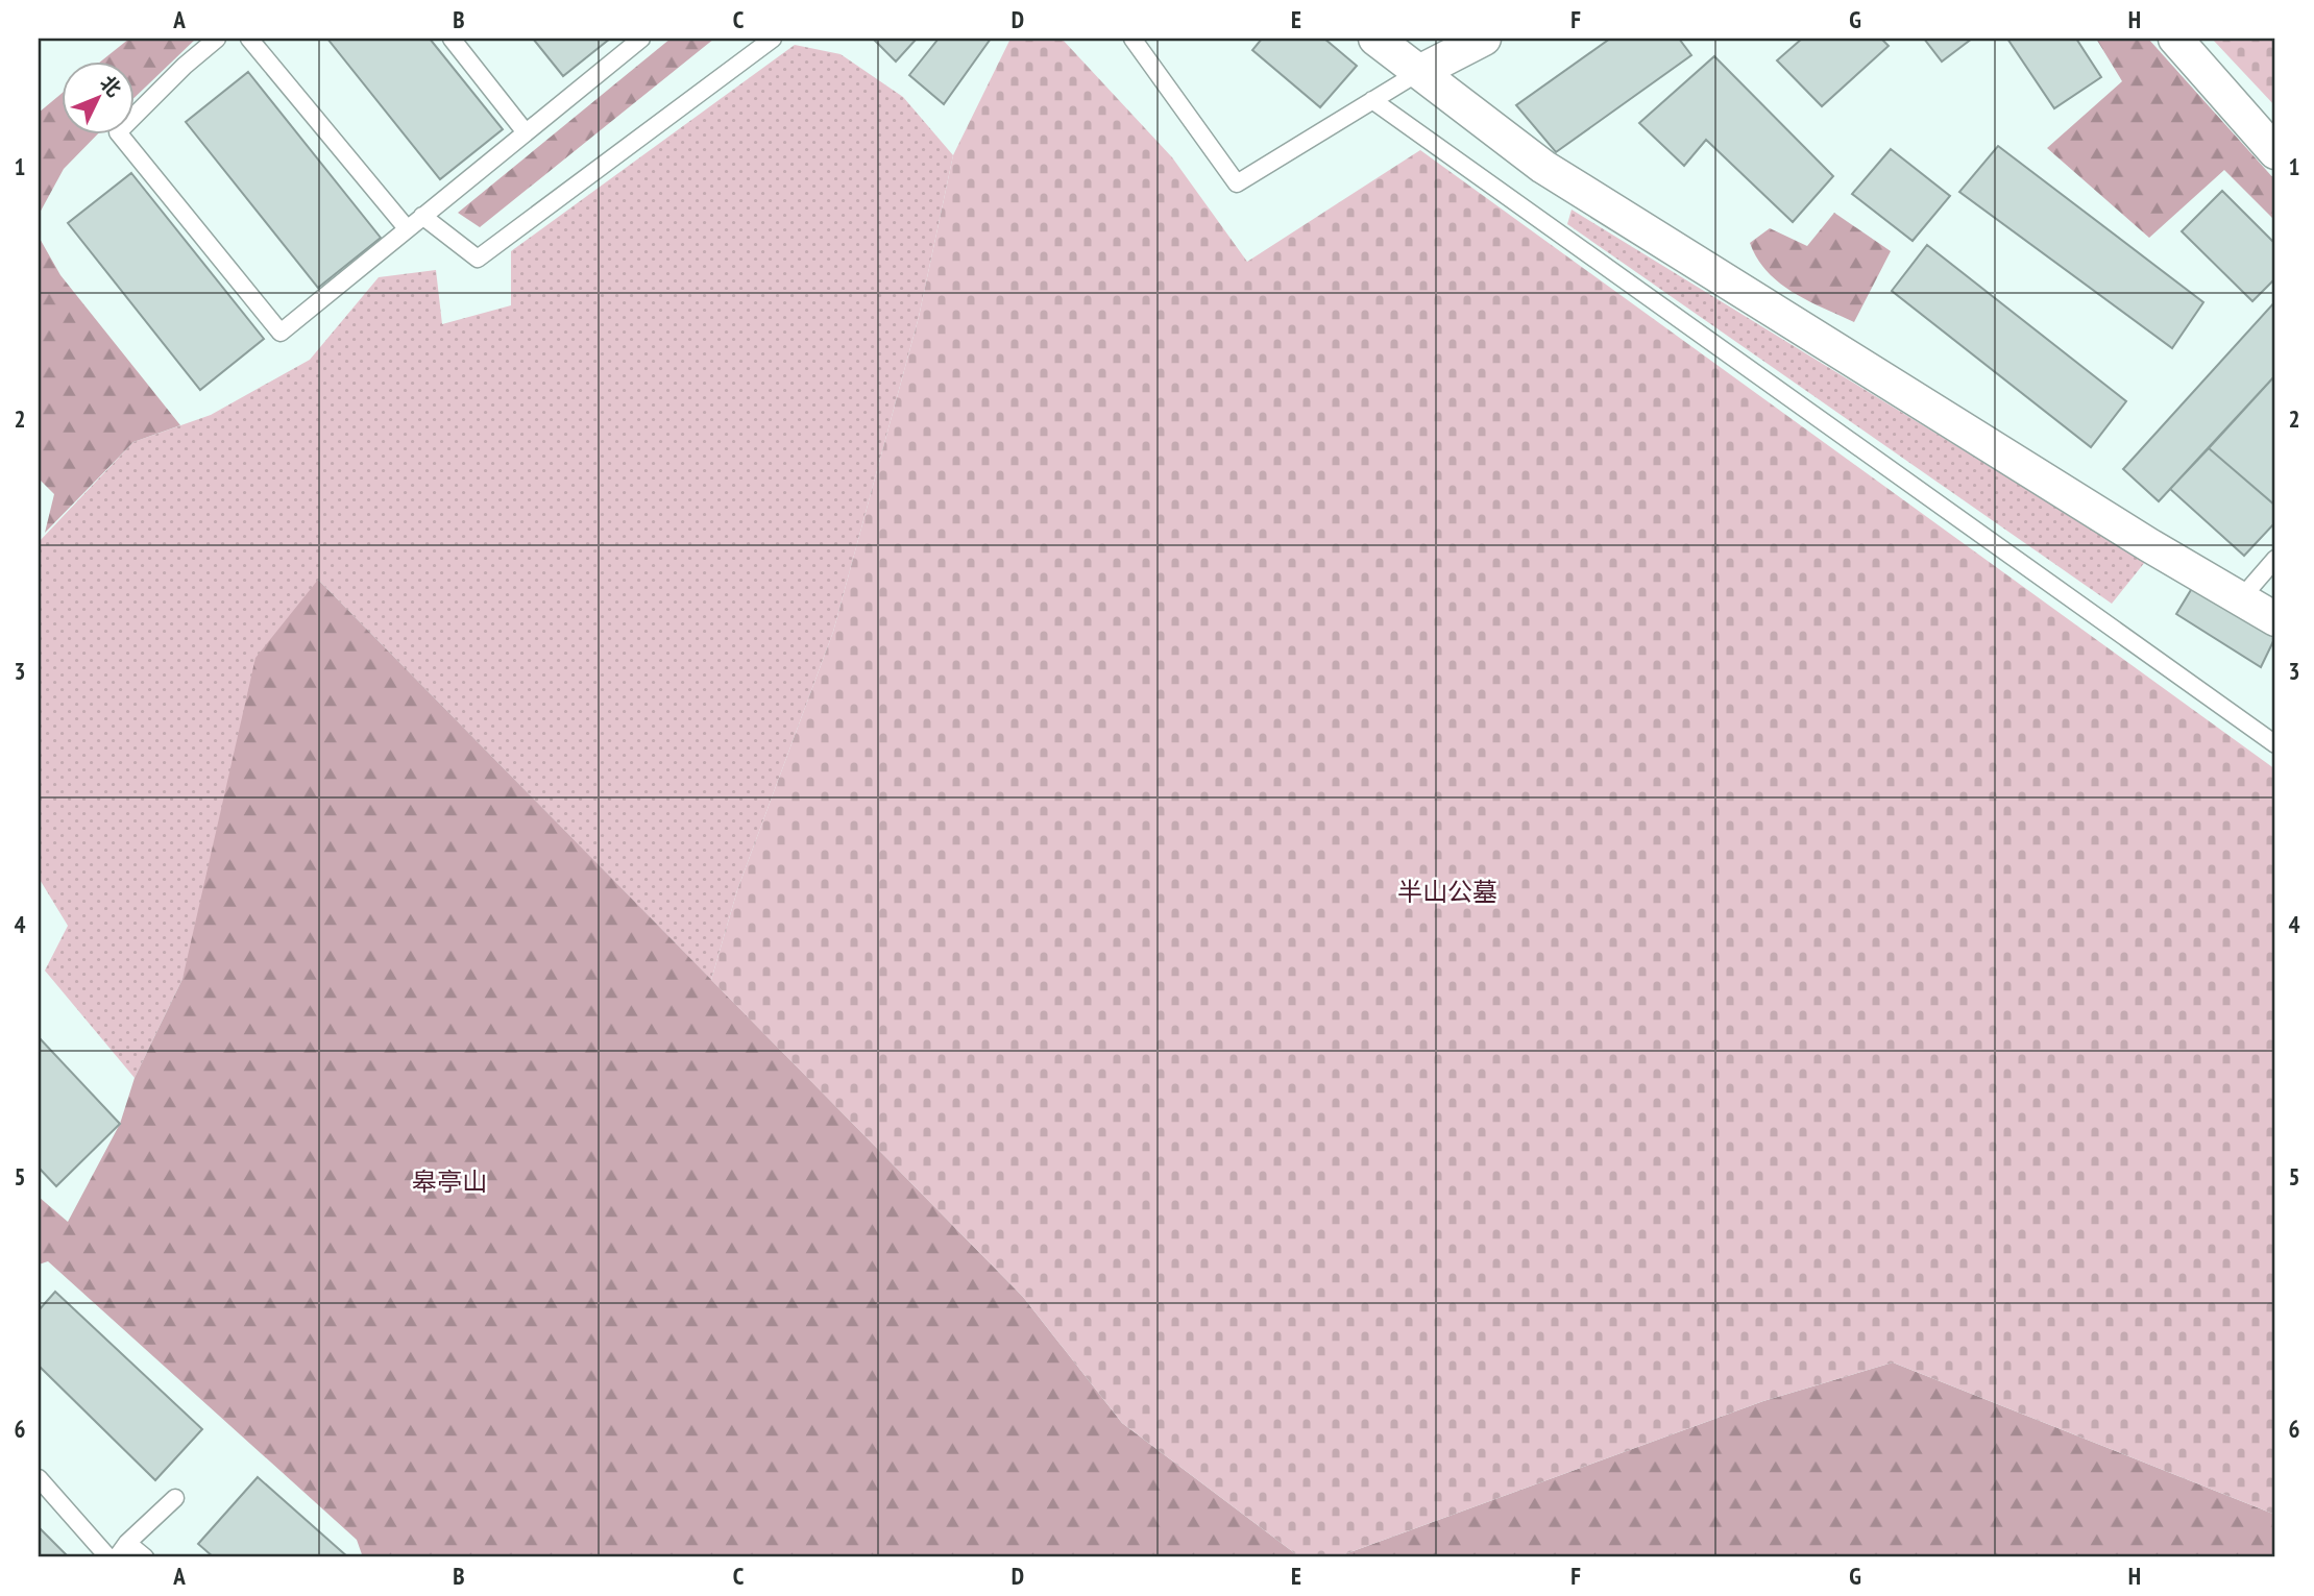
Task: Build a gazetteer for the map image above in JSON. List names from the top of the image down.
{
  "parks": ["半山公墓", "皋亭山"],
  "north": "top right",
  "grid": {
    "columns": [
      "A",
      "B",
      "C",
      "D",
      "E",
      "F",
      "G",
      "H"
    ],
    "rows": [
      "1",
      "2",
      "3",
      "4",
      "5",
      "6"
    ]
  }
}
